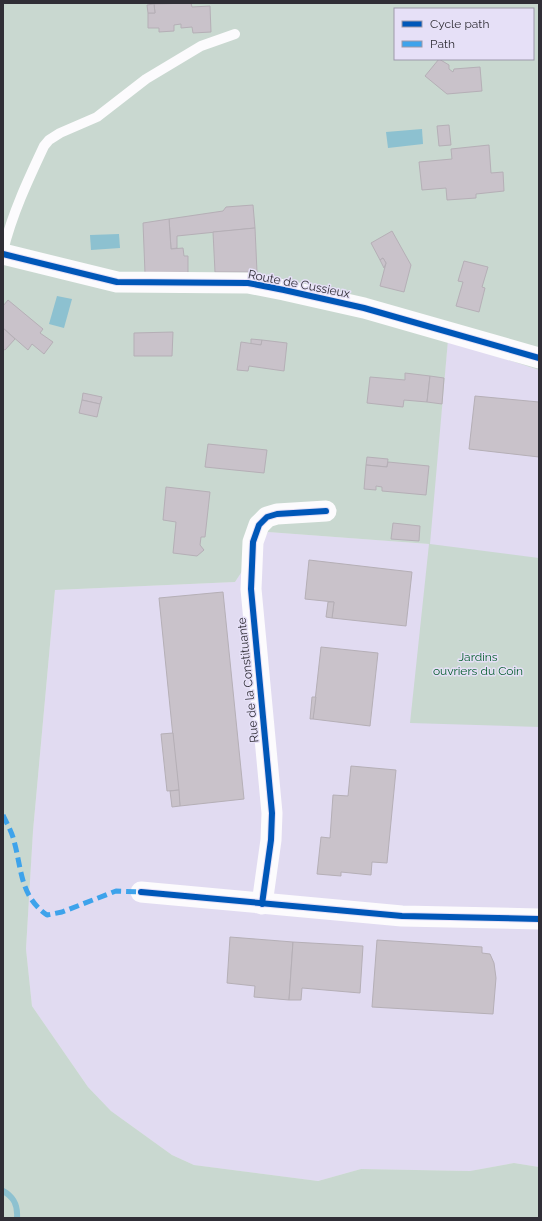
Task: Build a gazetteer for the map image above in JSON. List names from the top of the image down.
{
  "streets": {
    "street": ["Route de Cussieux", "Rue de la Constituante"]
  },
  "parks": ["Jardins ouvriers du Coin"],
  "legend": ["Cycle path", "Path"]
}
